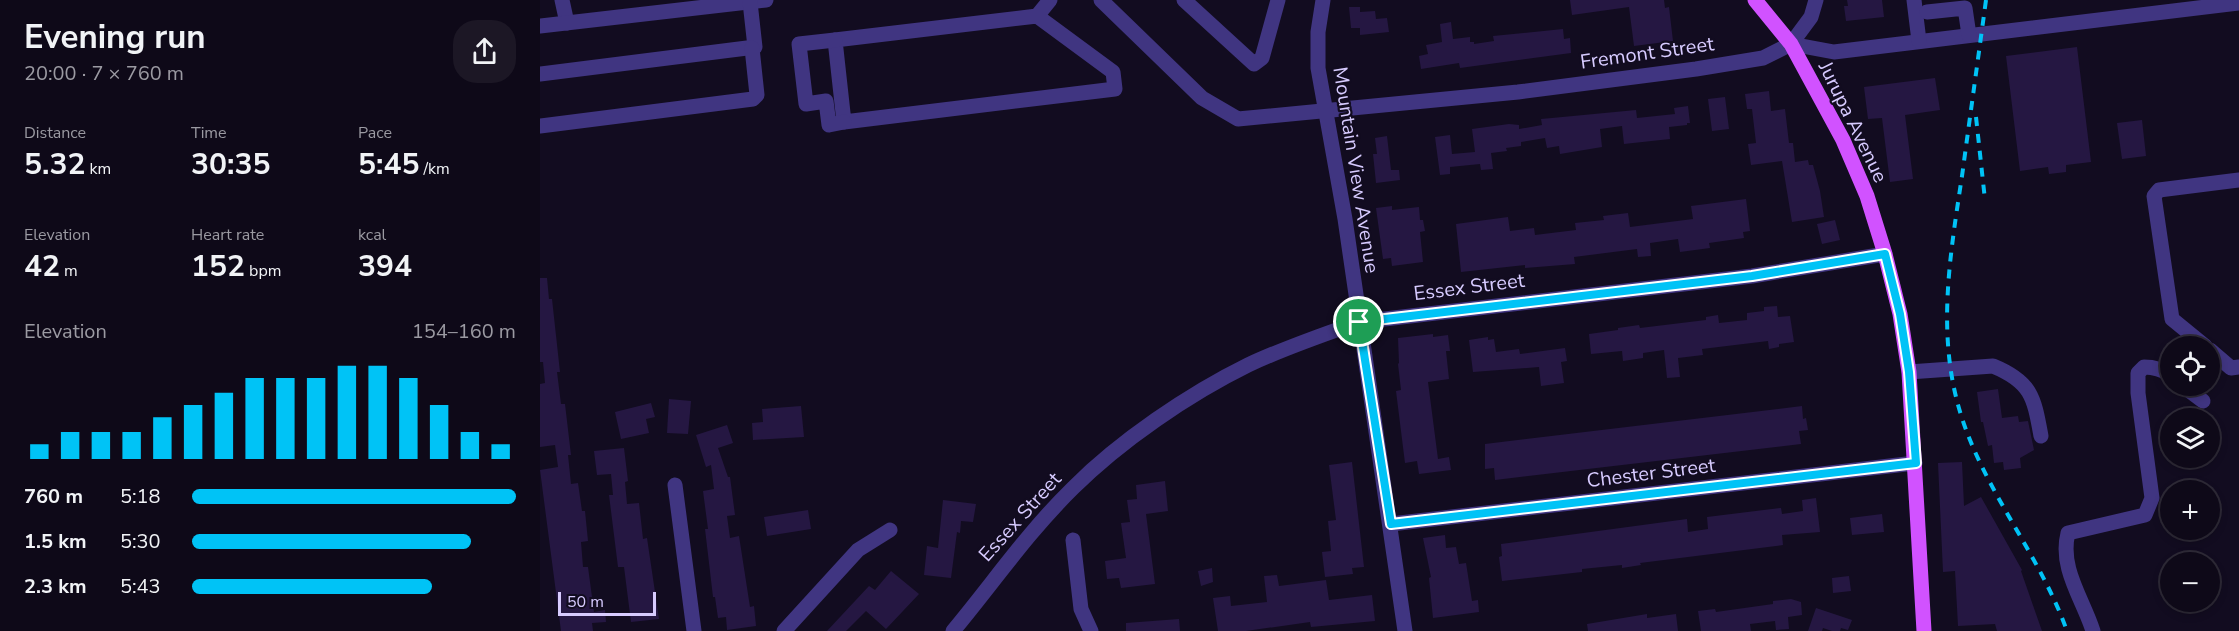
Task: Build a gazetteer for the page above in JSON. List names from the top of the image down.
{
  "streets": {
    "main road": ["Jurupa Avenue"],
    "street": [
      "Fremont Street",
      "Mountain View Avenue",
      "Essex Street",
      "Chester Street"
    ]
  },
  "crossings": [
    ["Fremont Street", "Jurupa Avenue"],
    ["Fremont Street", "Mountain View Avenue"],
    ["Jurupa Avenue", "Essex Street"],
    ["Jurupa Avenue", "Chester Street"],
    ["Mountain View Avenue", "Essex Street"],
    ["Mountain View Avenue", "Chester Street"]
  ],
  "scale_bar": "50 m",
  "page": {
    "heading": ["Evening run", "20:00 · 7 × 760 m"],
    "stats": [
      ["Distance", "5.32 km"],
      ["Time", "30:35"],
      ["Pace", "5:45 /km"],
      ["Elevation", "42 m"],
      ["Heart rate", "152 bpm"],
      ["kcal", "394"]
    ],
    "chart": ["Elevation", "154–160 m"],
    "map_buttons": ["+", "−"],
    "list": [
      {
        "name": "760 m",
        "note": "5:18"
      },
      {
        "name": "1.5 km",
        "note": "5:30"
      },
      {
        "name": "2.3 km",
        "note": "5:43"
      }
    ],
    "scale": "50 m"
  }
}
